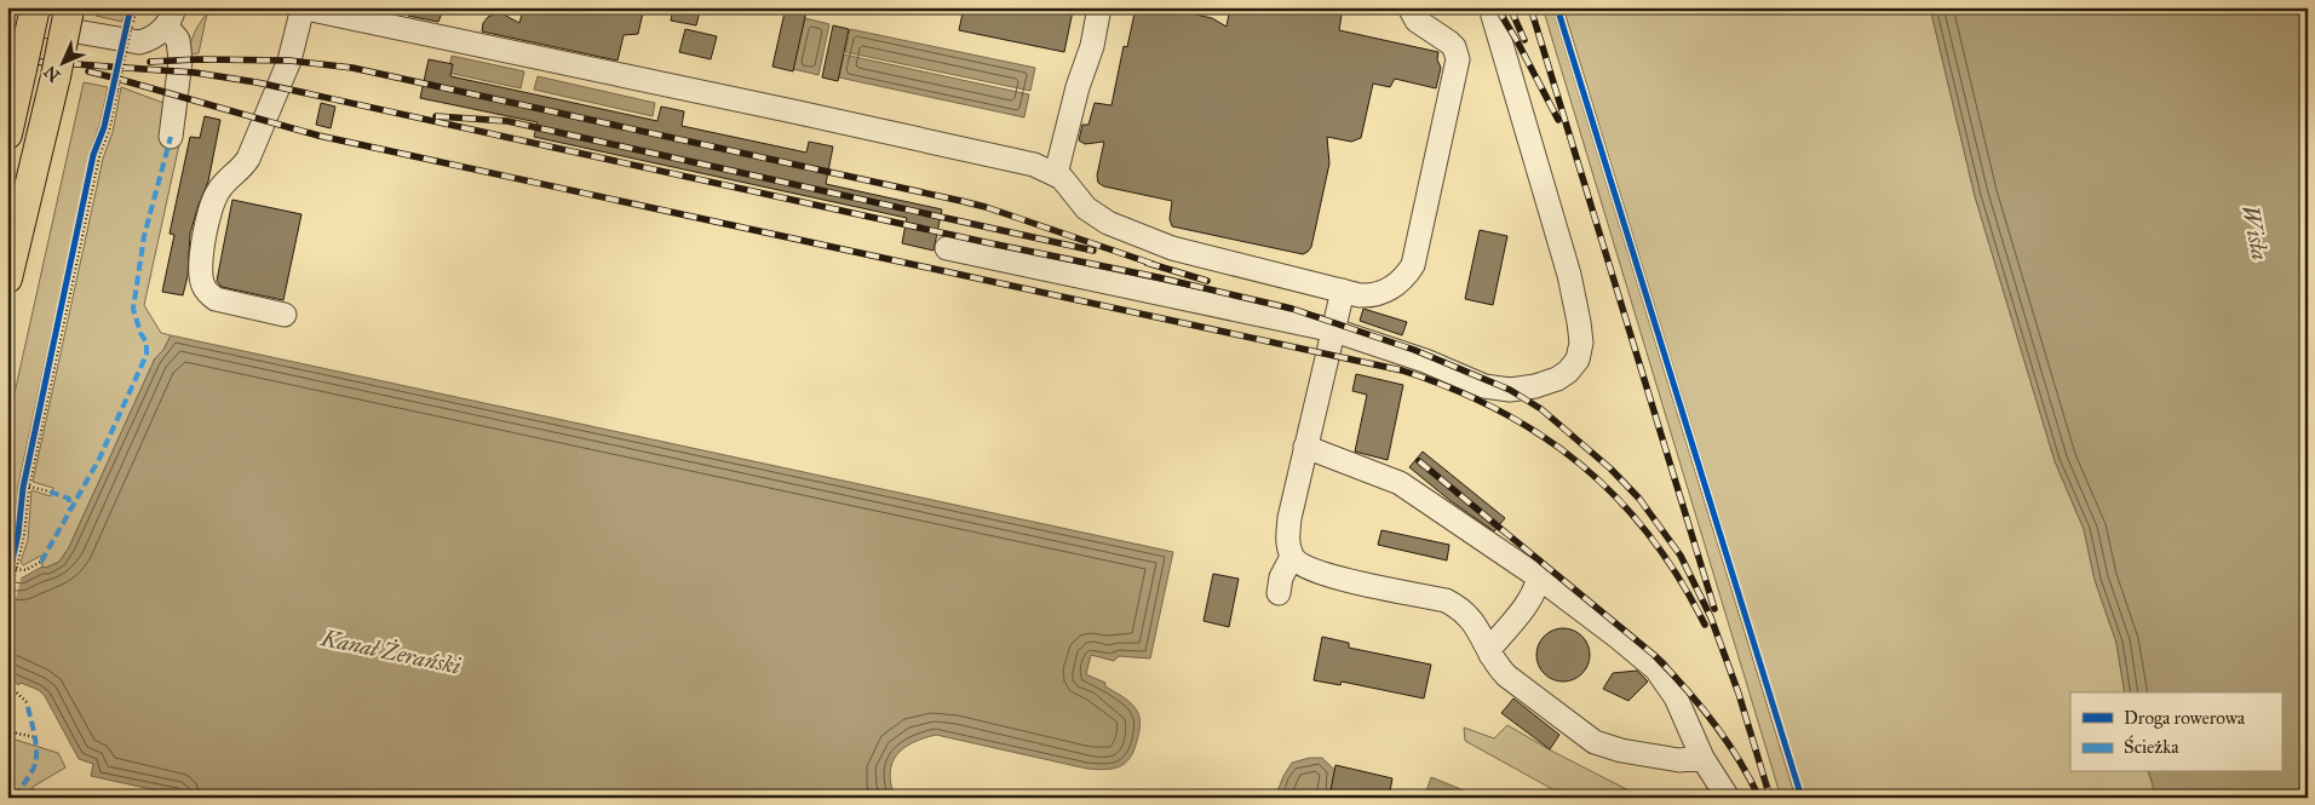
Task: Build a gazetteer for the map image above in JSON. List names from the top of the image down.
{
  "water": ["Wisła", "Kanał Żerański"],
  "legend": ["Droga rowerowa", "Ścieżka"],
  "north": "bottom left"
}
